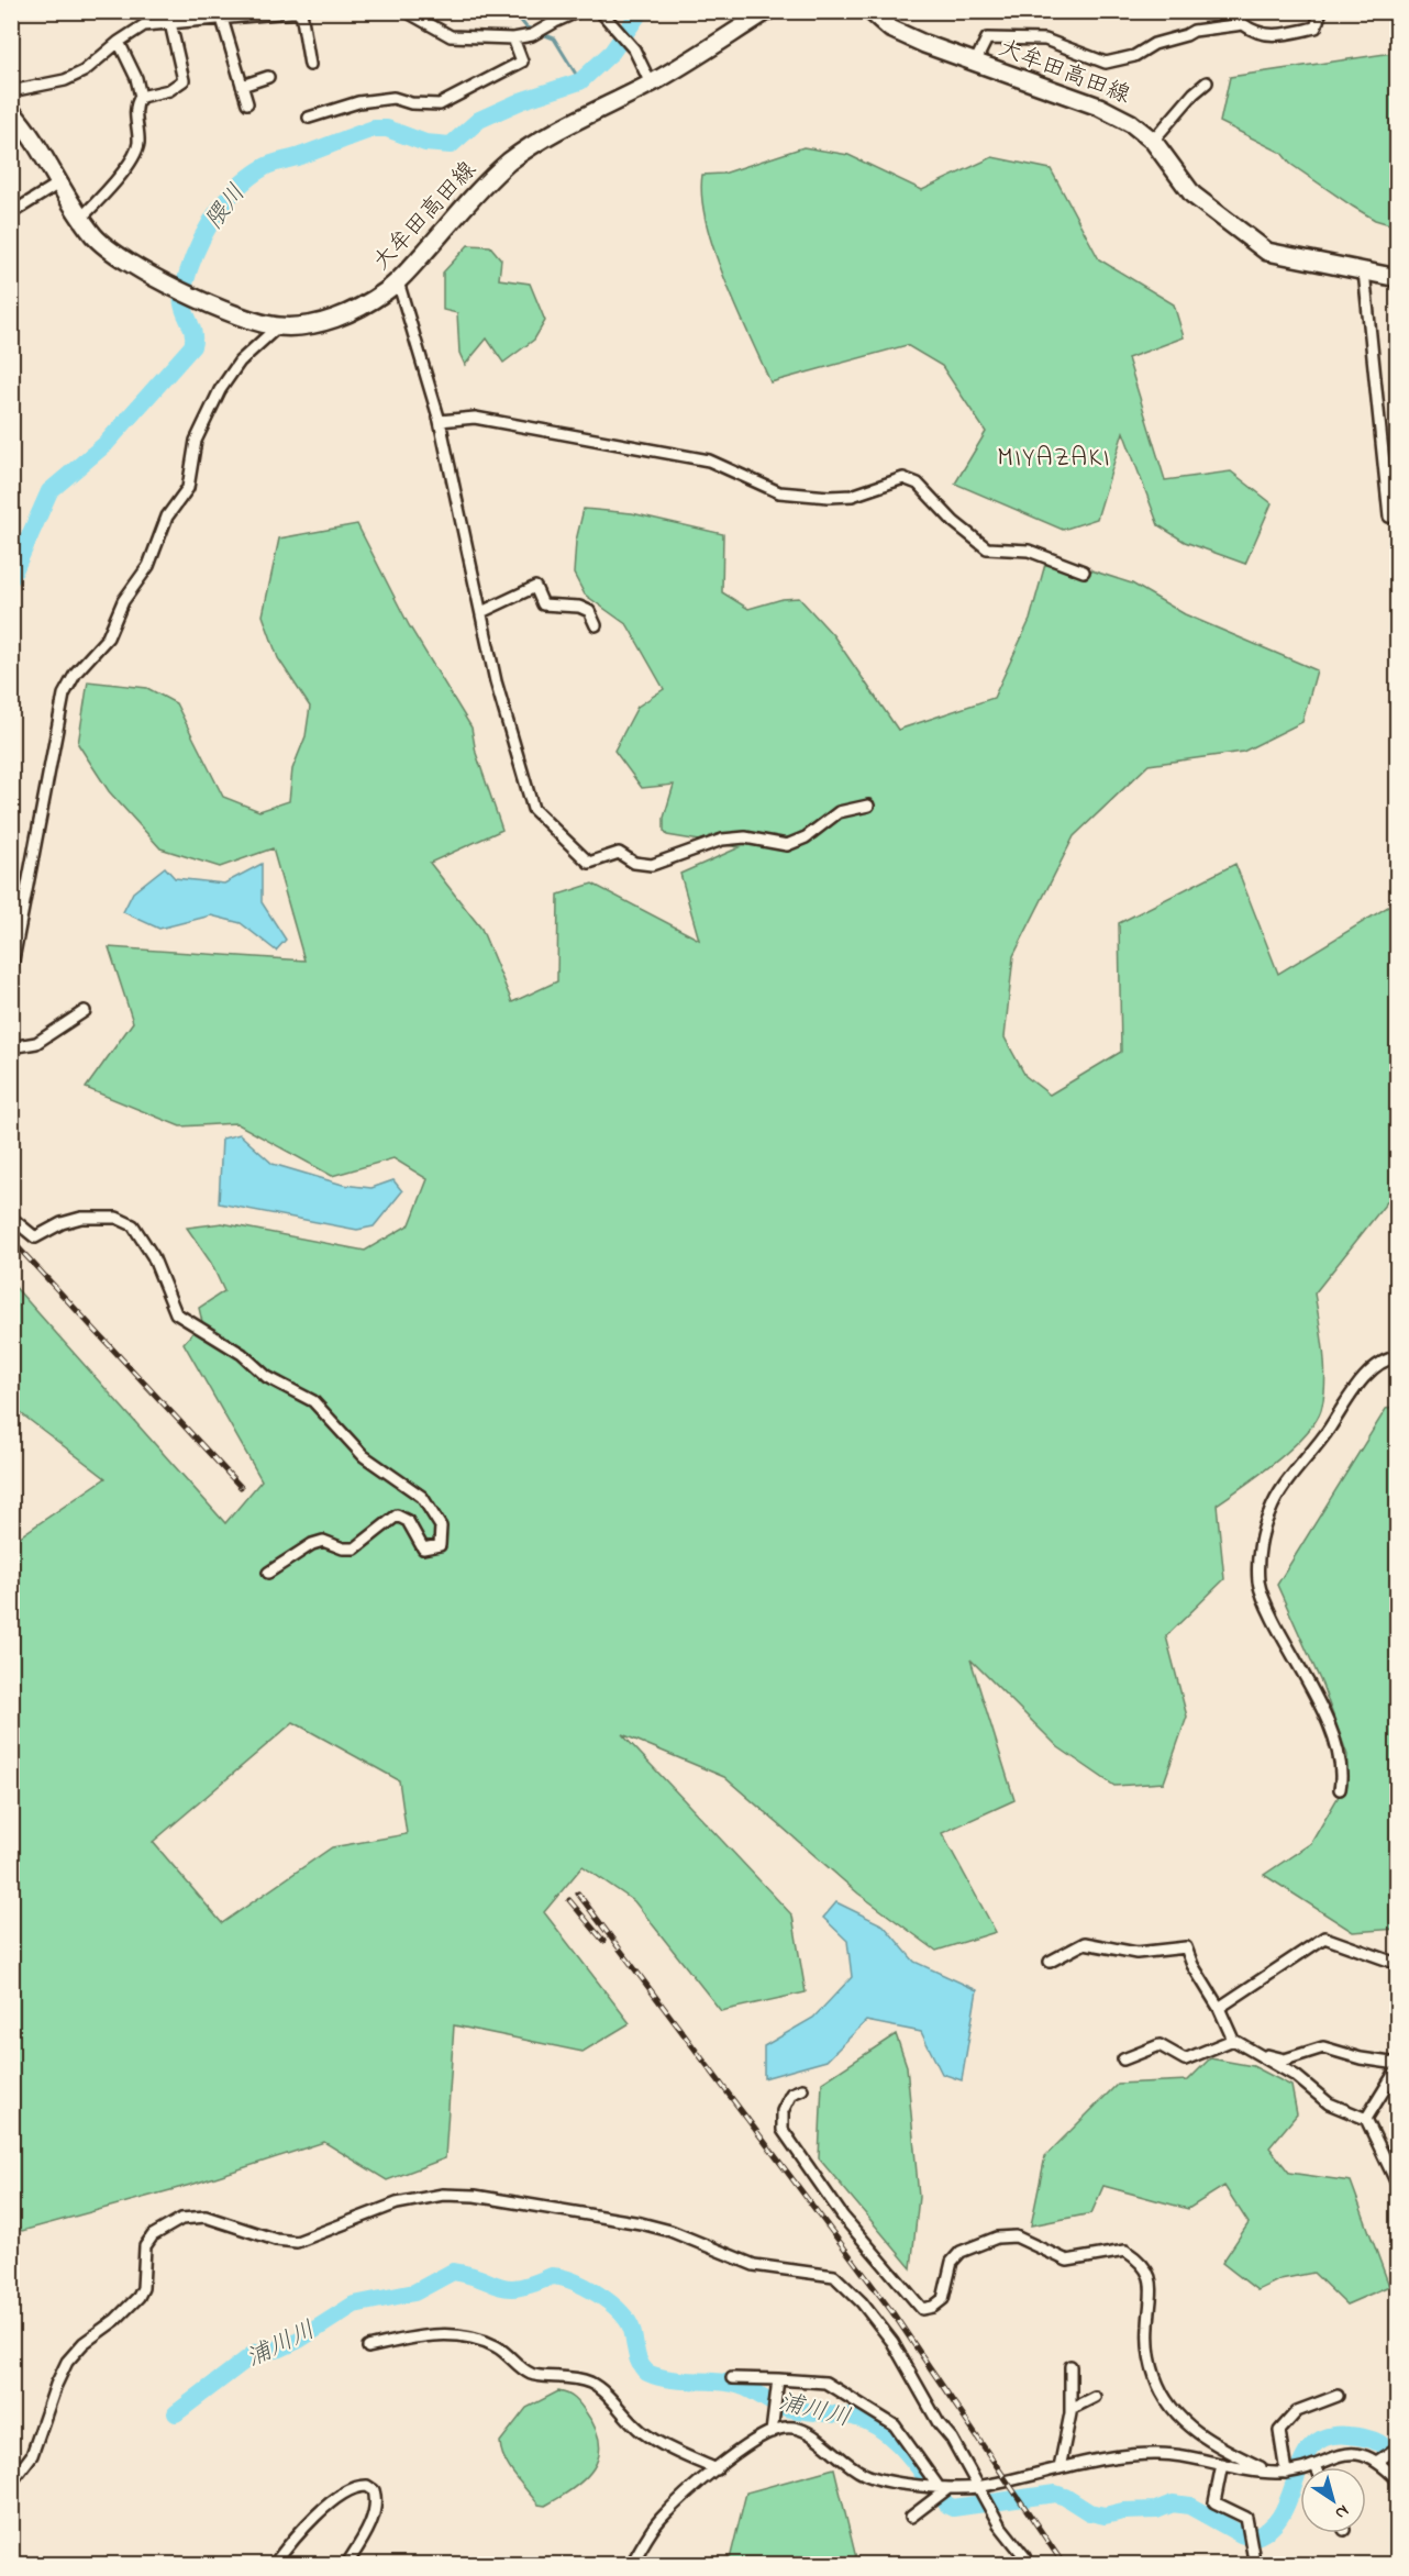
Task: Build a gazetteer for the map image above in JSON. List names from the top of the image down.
{
  "streets": {
    "main road": ["大牟田高田線"]
  },
  "districts": ["MIYAZAKI"],
  "water": ["隈川", "浦川川"],
  "north": "bottom right"
}
